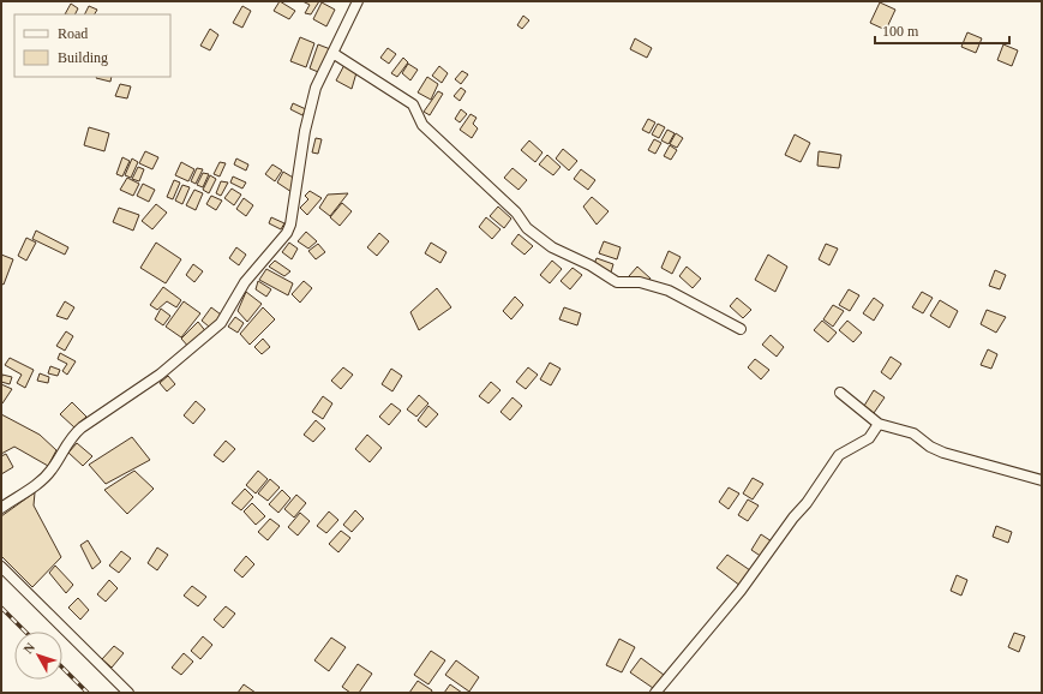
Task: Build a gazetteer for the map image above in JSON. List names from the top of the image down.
{
  "legend": ["Road", "Building"],
  "scale_bar": "100 m",
  "north": "top left"
}
